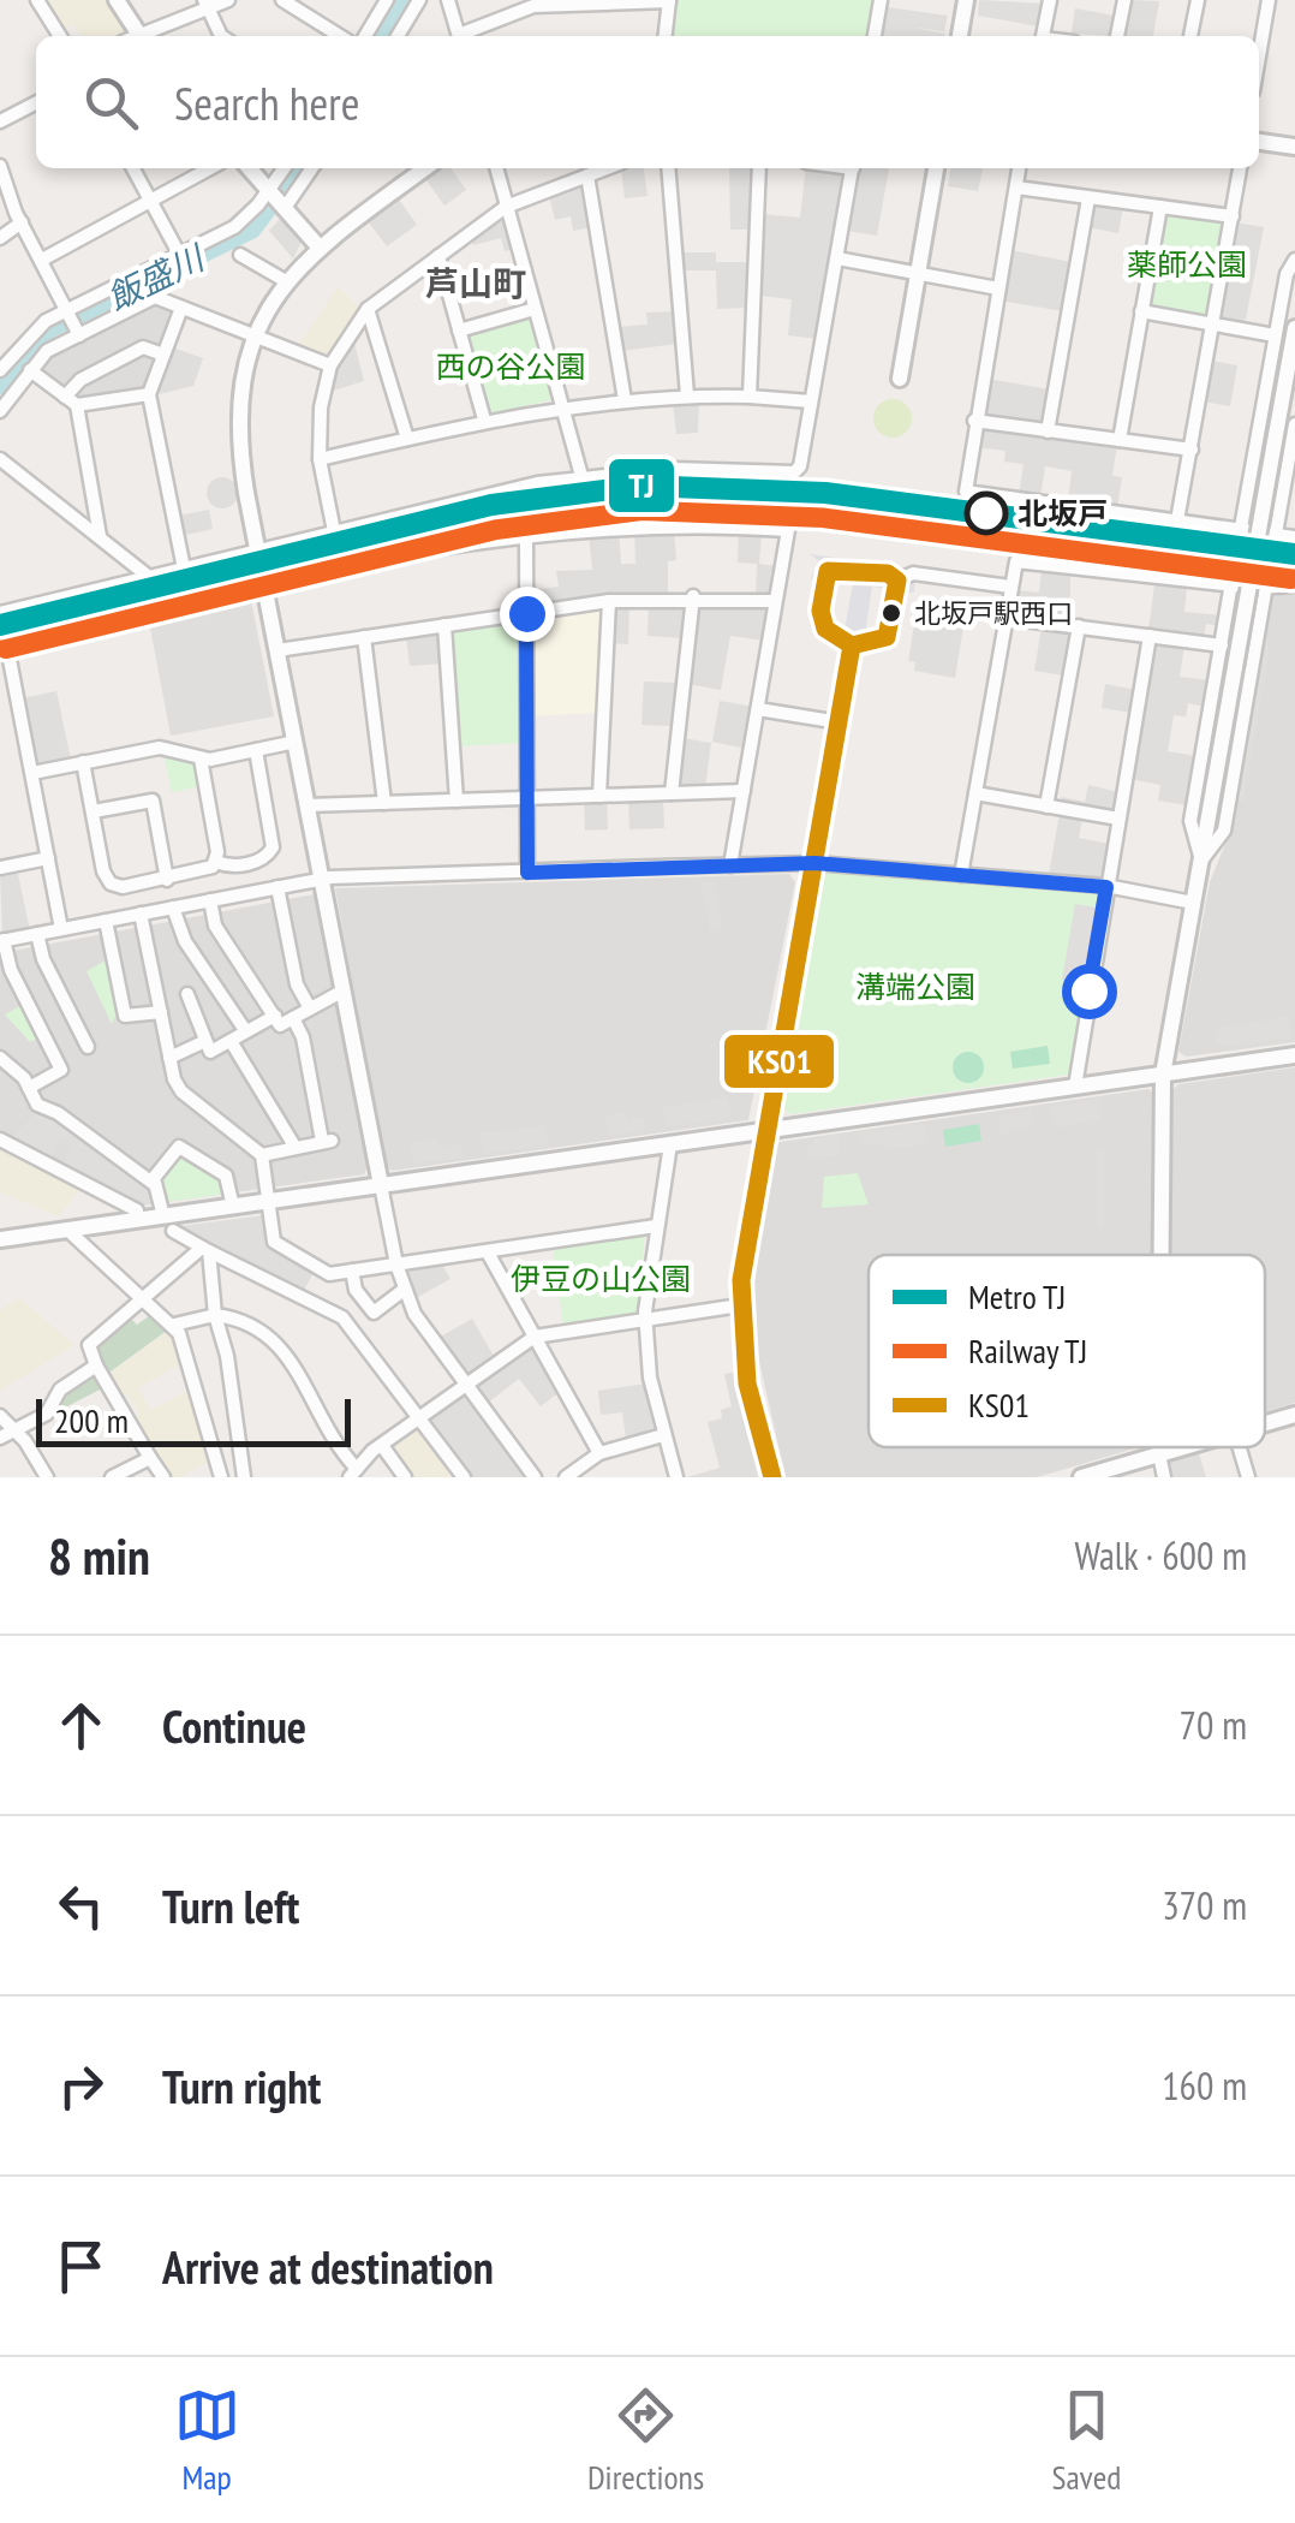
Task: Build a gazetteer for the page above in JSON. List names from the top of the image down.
{
  "districts": ["芦山町"],
  "water": ["飯盛川"],
  "parks": [
    "薬師公園",
    "西の谷公園",
    "溝端公園",
    "伊豆の山公園"
  ],
  "places": ["北坂戸", "北坂戸駅西口"],
  "lines": ["metro line TJ", "rail line TJ", "transit line KS01"],
  "legend": ["Metro TJ", "Railway TJ", "KS01"],
  "scale_bar": "200 m",
  "page": {
    "search": "Search here",
    "scale": "200 m",
    "heading": ["8 min", "Walk · 600 m"],
    "list": [
      ["Continue", "70 m"],
      ["Turn left", "370 m"],
      ["Turn right", "160 m"],
      "Arrive at destination"
    ],
    "nav": ["Map", "Directions", "Saved"]
  }
}
